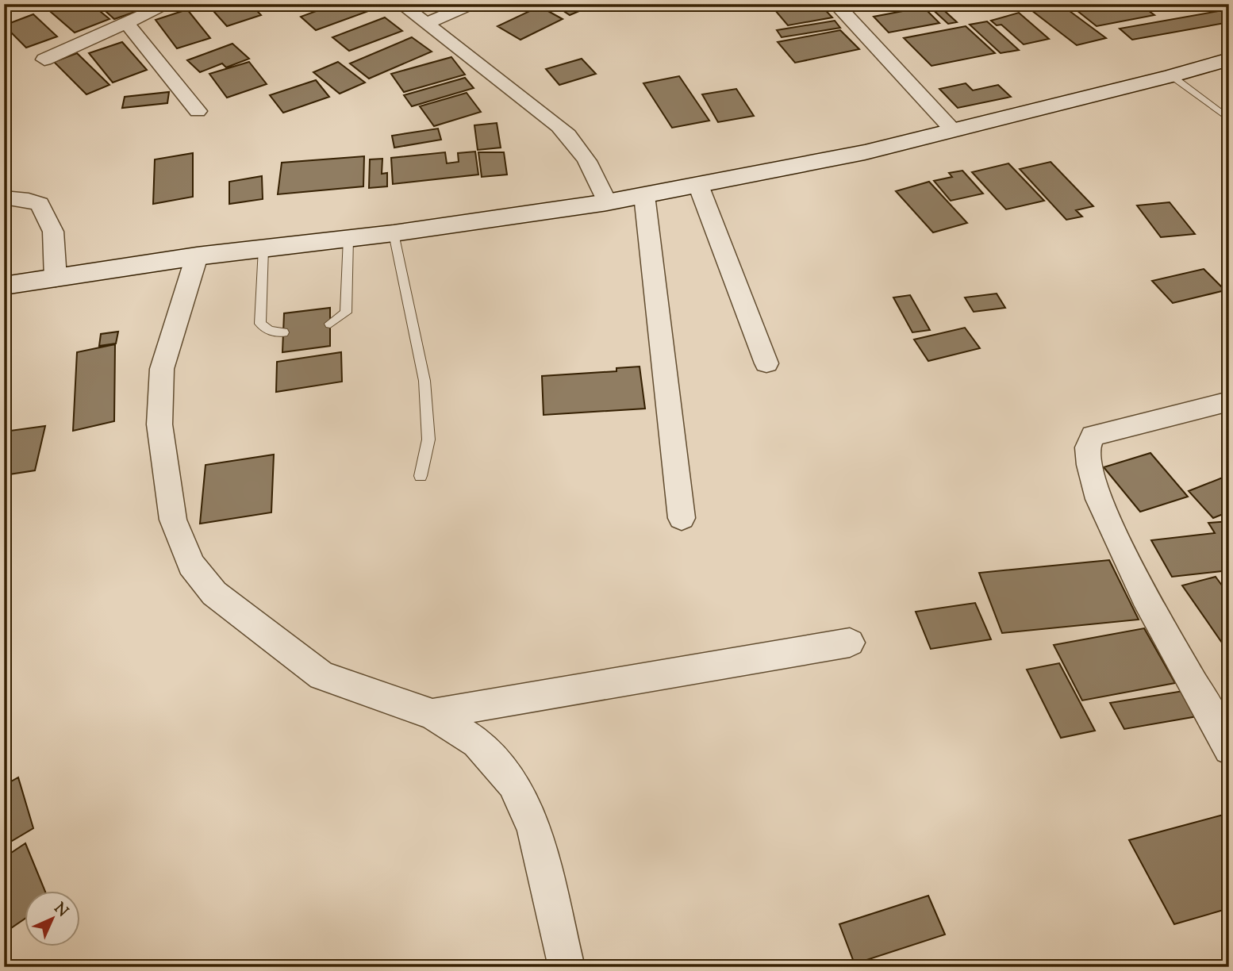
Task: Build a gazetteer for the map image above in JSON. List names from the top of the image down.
{
  "north": "top right"
}
